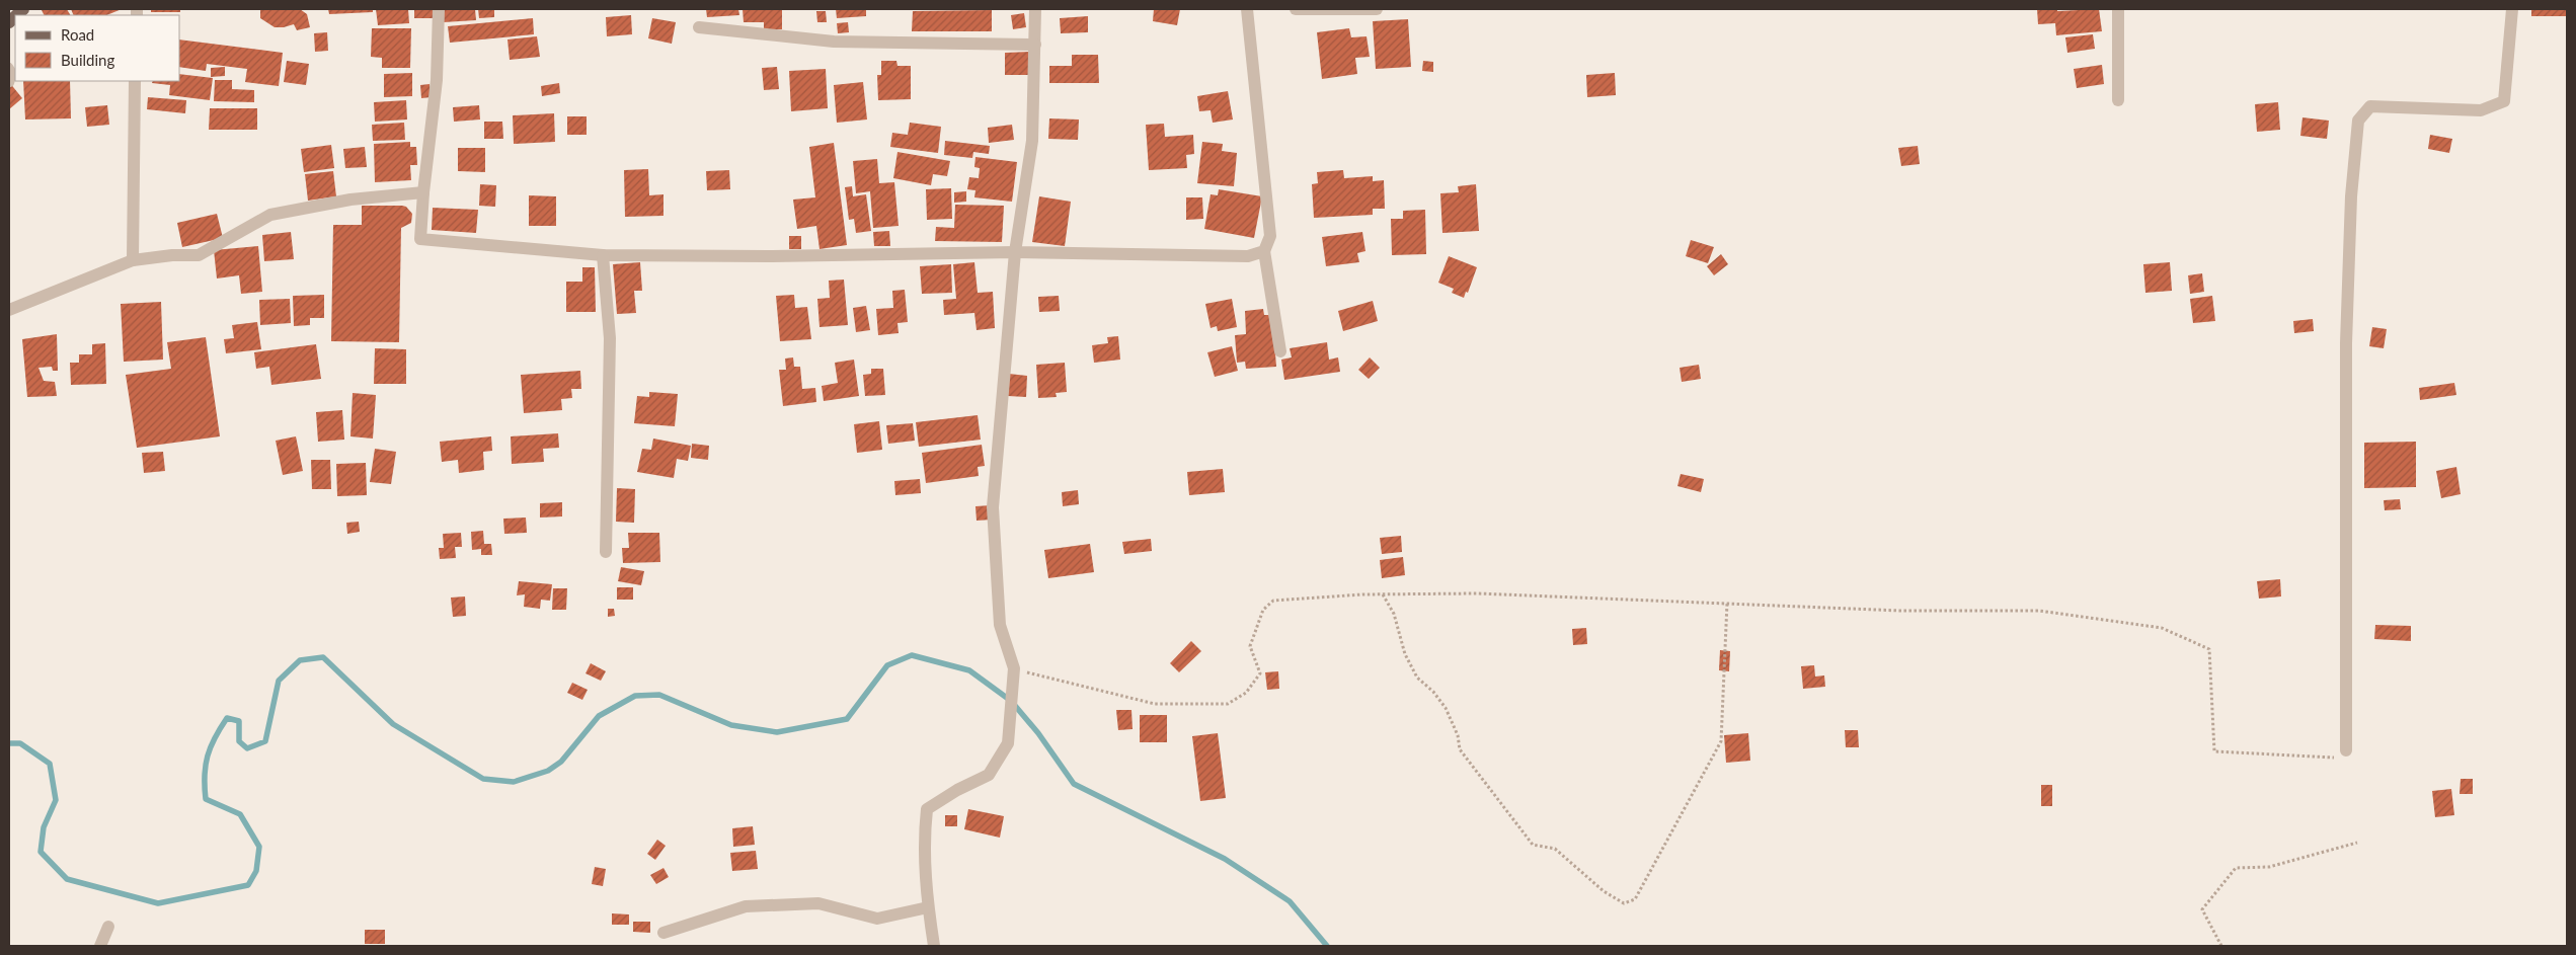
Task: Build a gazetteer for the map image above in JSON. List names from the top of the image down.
{
  "legend": ["Road", "Building"]
}
